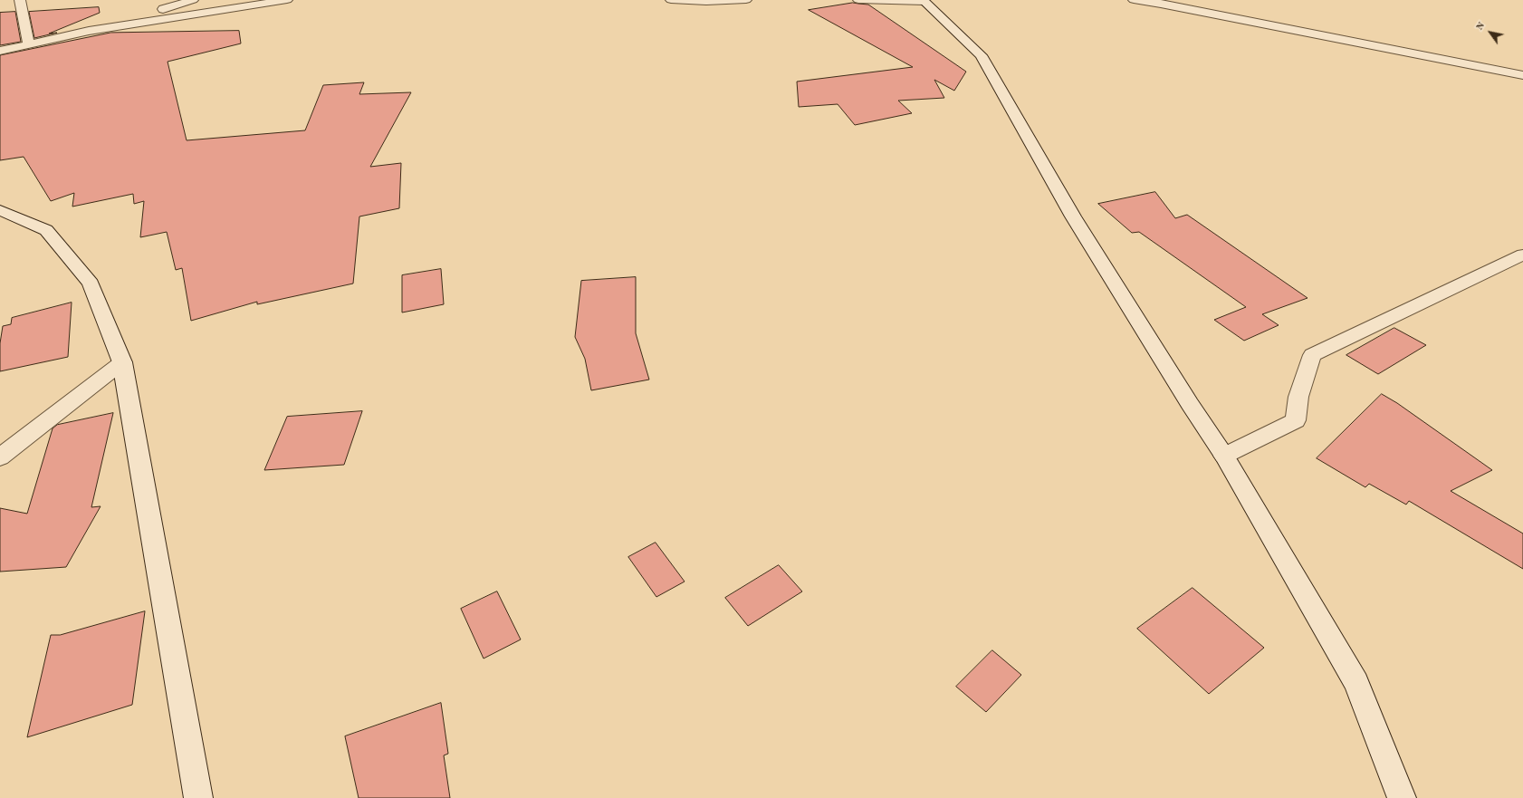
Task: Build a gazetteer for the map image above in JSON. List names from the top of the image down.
{
  "north": "top left"
}
